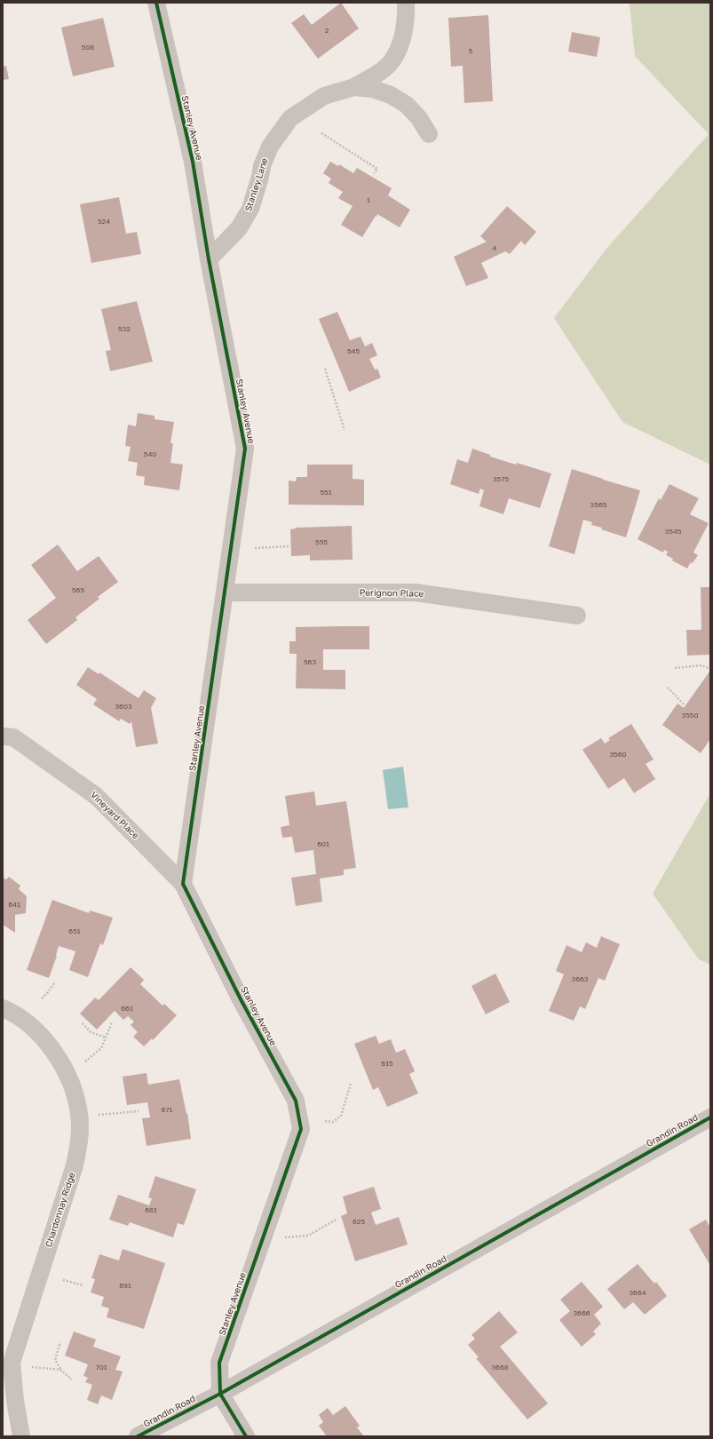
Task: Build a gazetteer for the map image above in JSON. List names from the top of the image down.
{
  "streets": {
    "street": [
      "Stanley Avenue",
      "Stanley Lane",
      "Perignon Place",
      "Vineyard Place",
      "Grandin Road",
      "Chardonnay Ridge"
    ]
  },
  "crossings": [
    ["Stanley Avenue", "Stanley Lane"],
    ["Stanley Avenue", "Perignon Place"],
    ["Stanley Avenue", "Vineyard Place"],
    ["Stanley Avenue", "Grandin Road"]
  ],
  "house_numbers": [
    "2",
    "508",
    "5",
    "1",
    "524",
    "4",
    "532",
    "545",
    "540",
    "3575",
    "551",
    "3565",
    "3545",
    "555",
    "565",
    "563",
    "3603",
    "3550",
    "3560",
    "601",
    "641",
    "651",
    "3663",
    "661",
    "615",
    "671",
    "681",
    "625",
    "691",
    "3664",
    "3666",
    "701",
    "3668"
  ]
}
